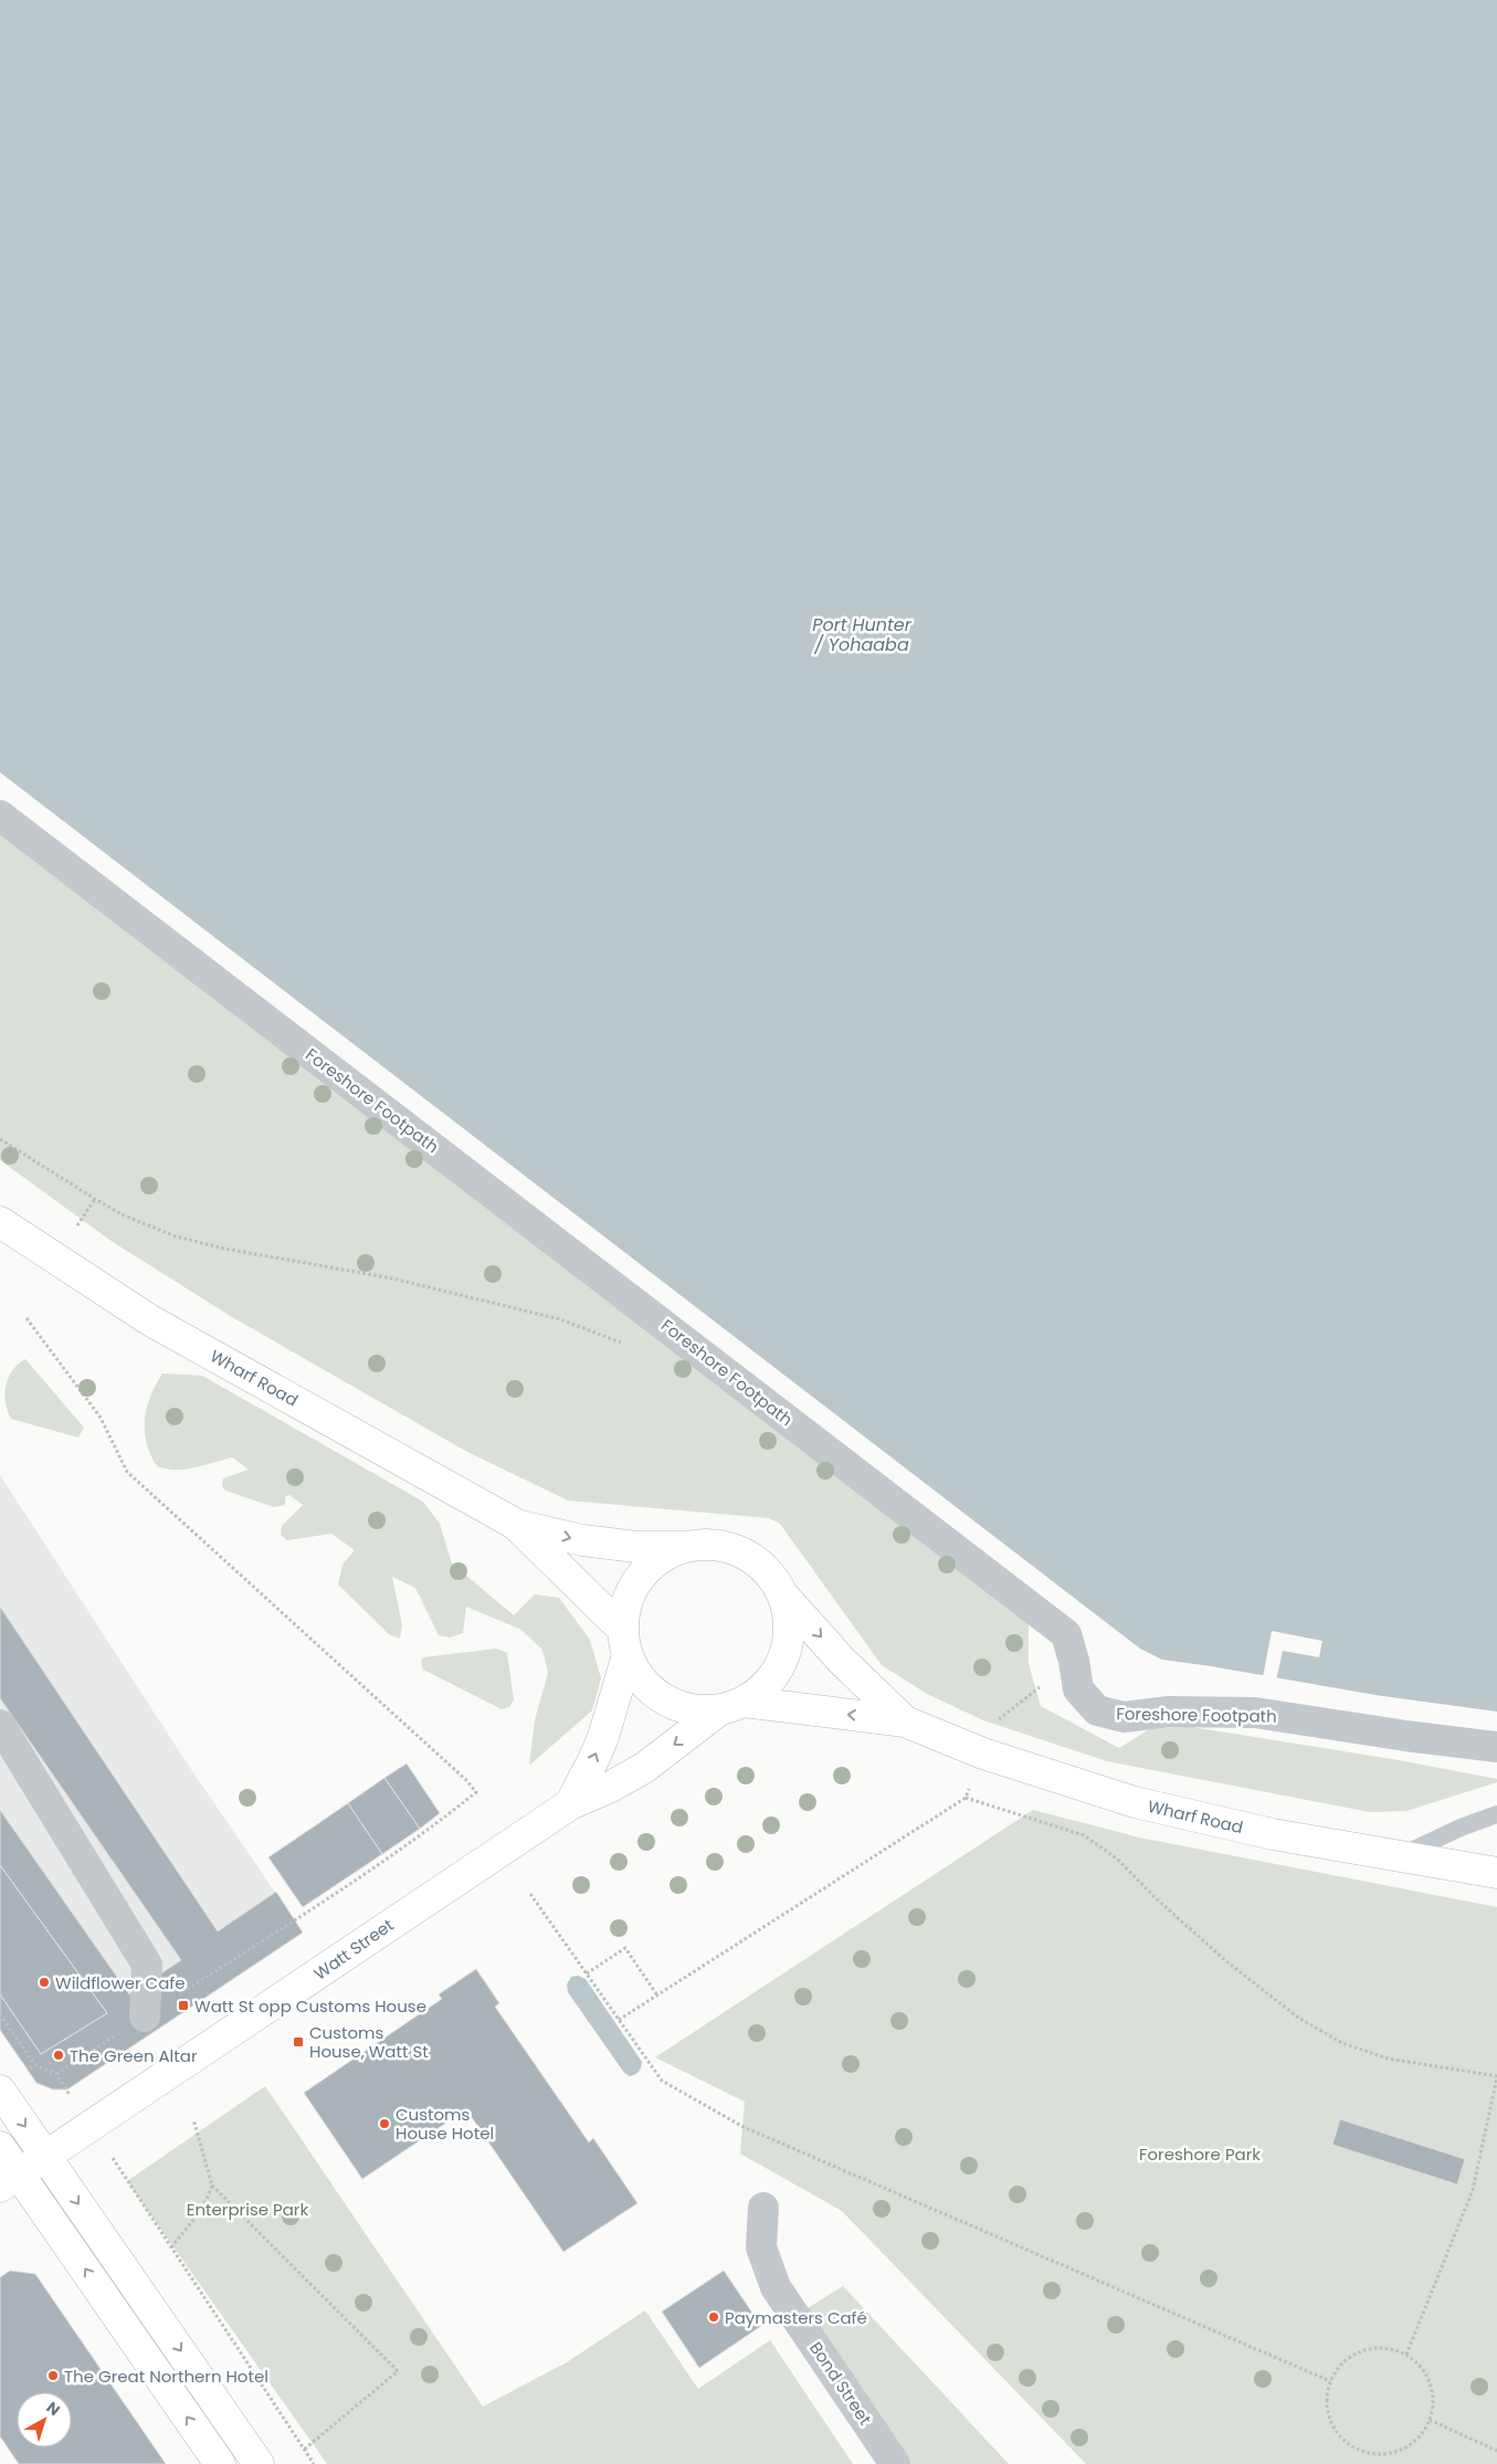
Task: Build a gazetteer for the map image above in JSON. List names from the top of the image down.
{
  "streets": {
    "main road": ["Wharf Road", "Watt Street"],
    "street": ["Foreshore Footpath", "Bond Street"]
  },
  "crossings": [
    ["Wharf Road", "Watt Street"]
  ],
  "water": ["Port Hunter / Yohaaba"],
  "parks": ["Foreshore Park", "Enterprise Park"],
  "places": {
    "other": [
      "Wildflower Cafe",
      "The Green Altar",
      "Customs House Hotel",
      "Paymasters Café",
      "The Great Northern Hotel"
    ],
    "transit": ["Watt St opp Customs House", "Customs House, Watt St"]
  },
  "north": "top right"
}
